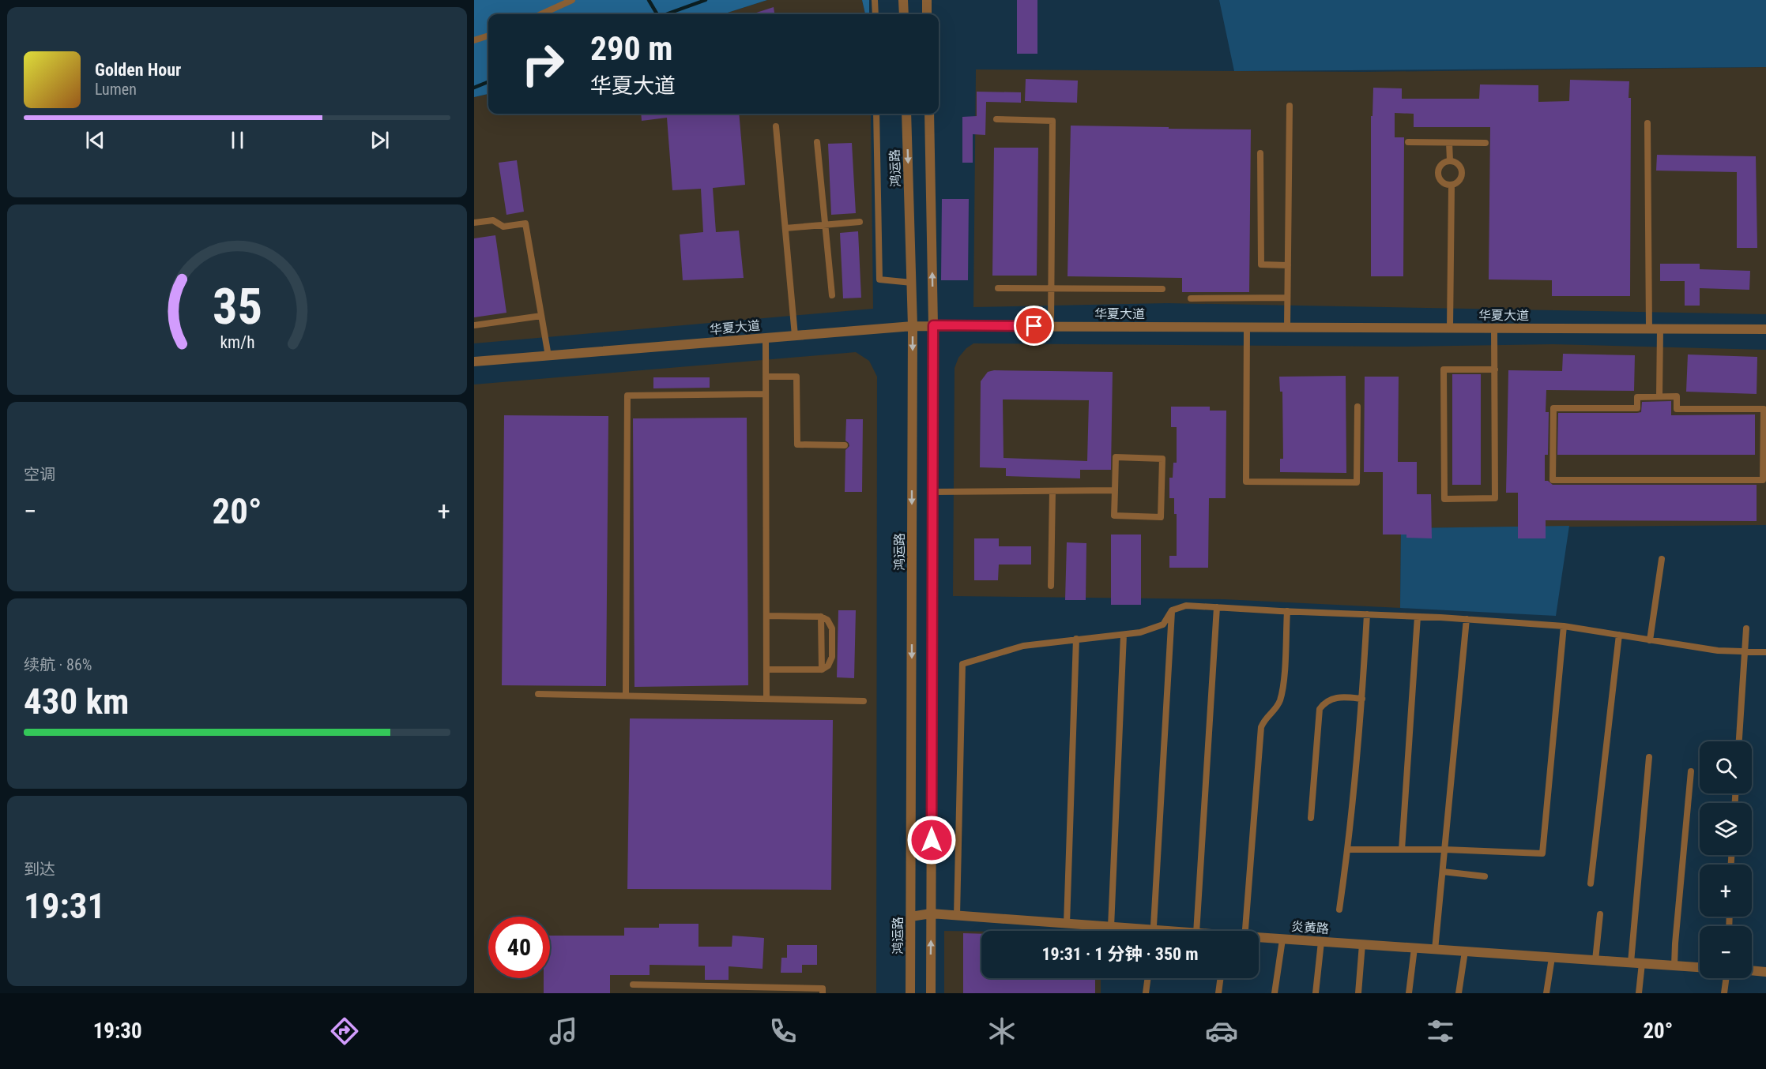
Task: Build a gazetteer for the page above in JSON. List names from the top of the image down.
{
  "streets": {
    "street": ["鸿运路", "华夏大道", "炎黄路"]
  },
  "crossings": [
    ["鸿运路", "华夏大道"],
    ["鸿运路", "炎黄路"]
  ],
  "page": {
    "turn": ["290 m", "华夏大道"],
    "song": ["Golden Hour", "Lumen"],
    "tile": [
      "空调",
      ["续航 · 86%", "430 km"],
      ["到达", "19:31"]
    ],
    "heat": ["−", "20°", "+"],
    "map_buttons": ["+", "−"],
    "limit": "40",
    "trip": "19:31 · 1 分钟 · 350 m",
    "tabs": ["19:30", "20°"],
    "gauge": ["35", "km/h"]
  }
}
